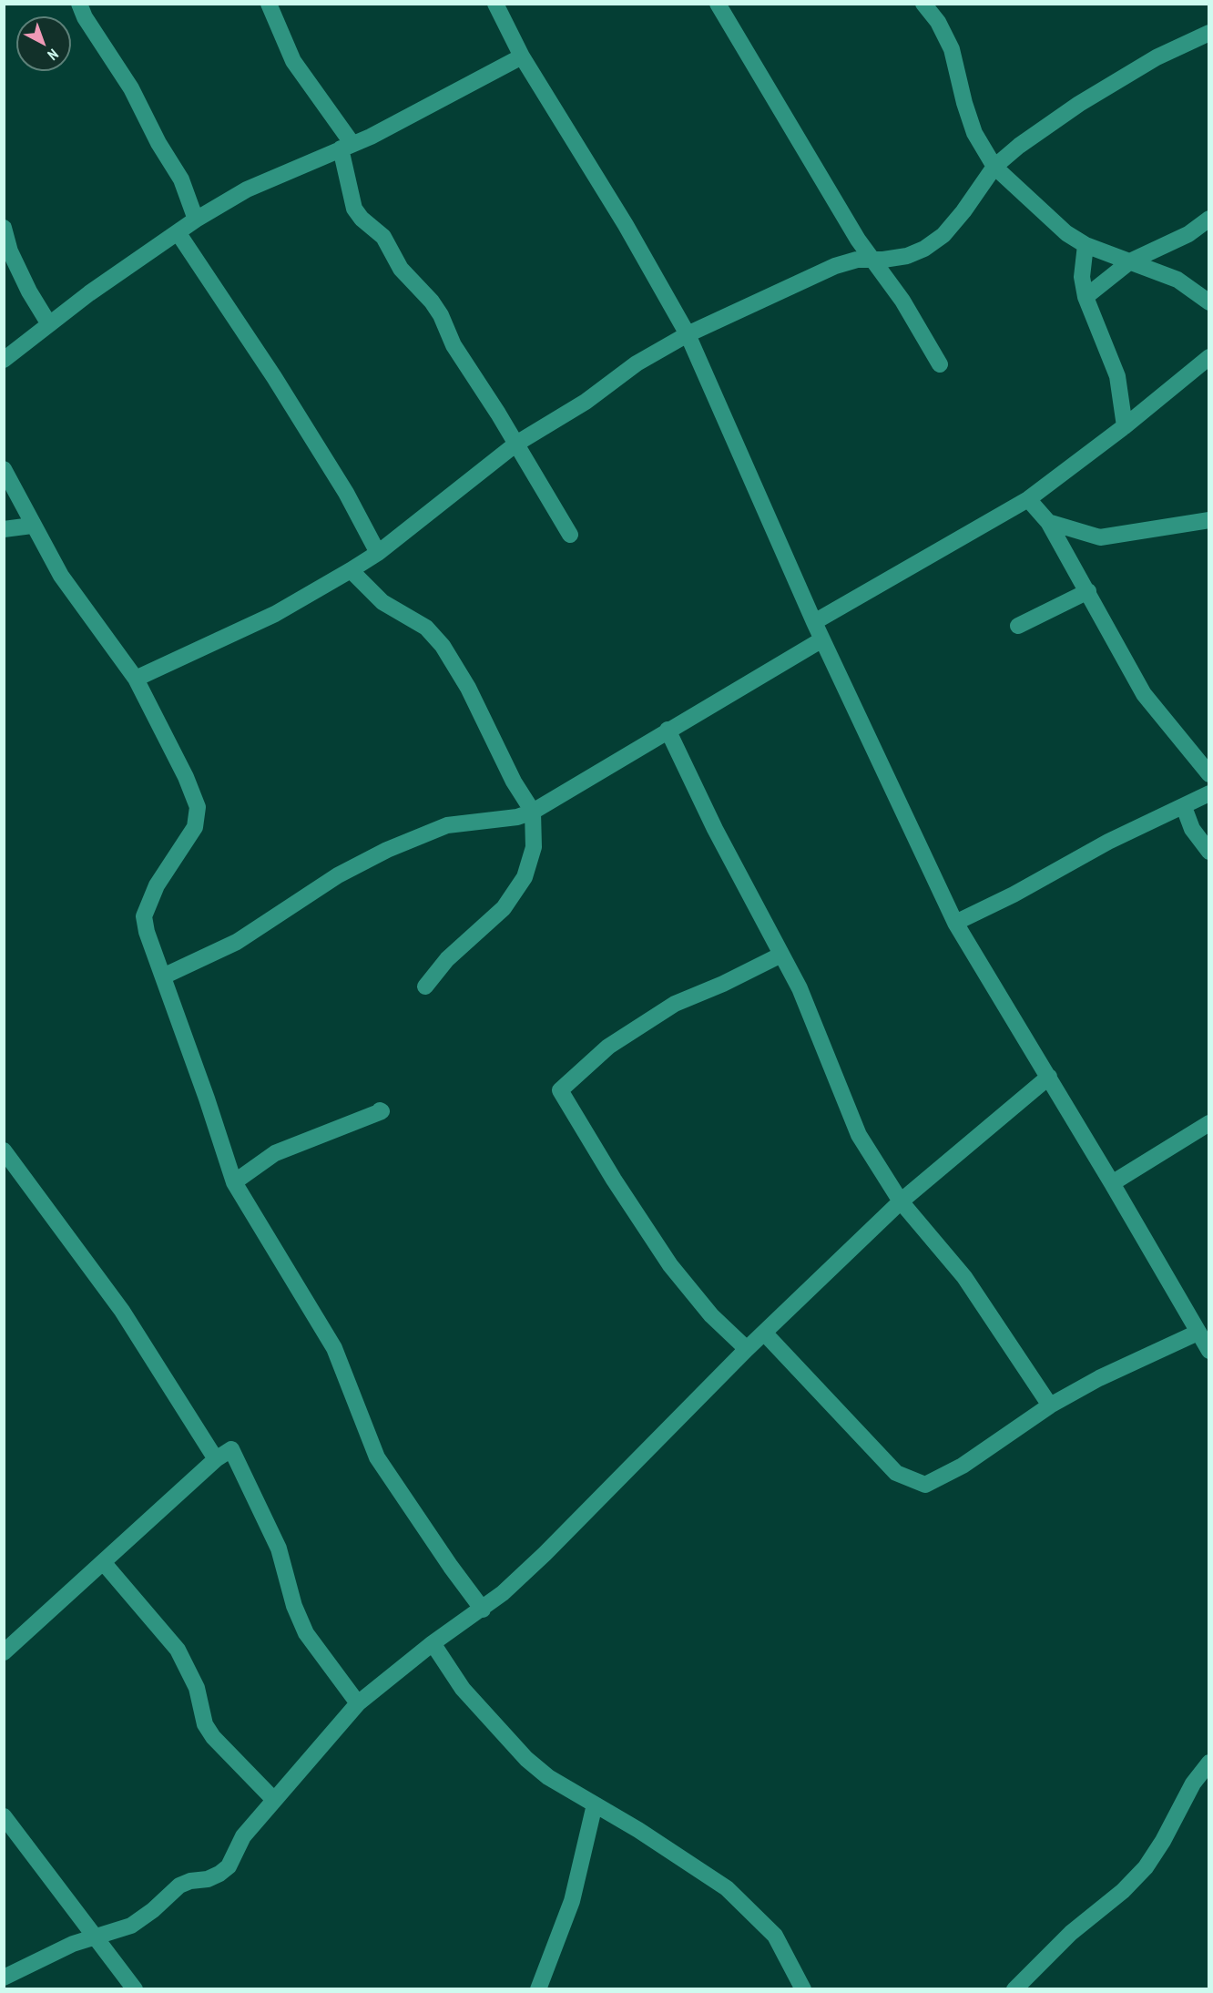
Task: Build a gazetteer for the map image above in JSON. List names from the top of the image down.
{
  "north": "bottom right"
}
